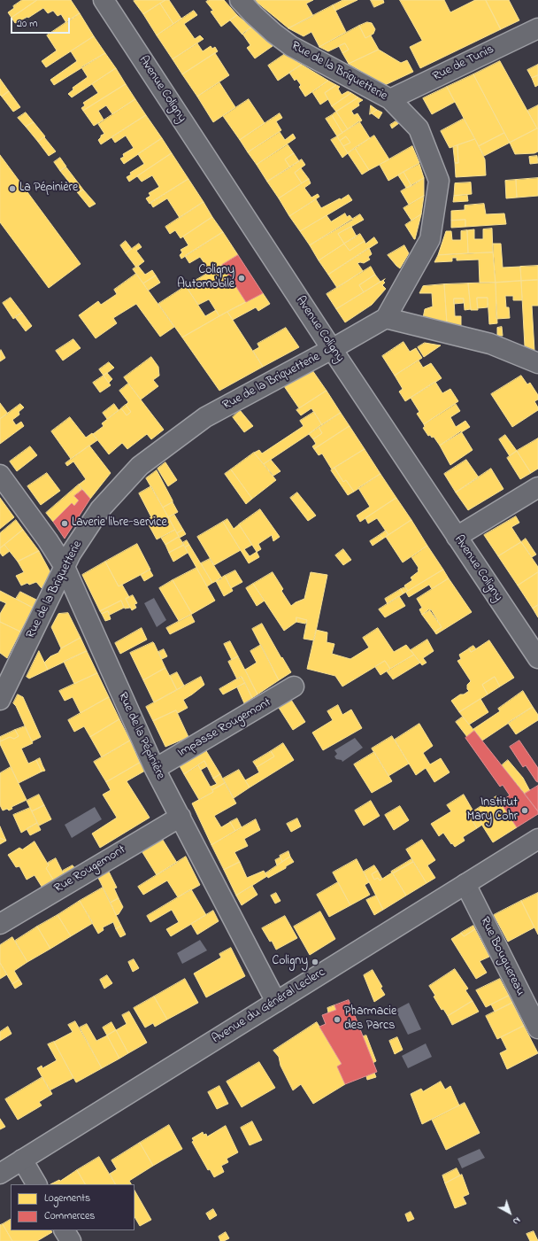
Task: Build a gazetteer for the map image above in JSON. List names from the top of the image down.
{
  "streets": {
    "street": [
      "Rue de Tunis",
      "Rue de la Briquetterie",
      "Avenue Coligny",
      "Impasse Rougemont",
      "Rue de la Pépinière",
      "Rue Rougemont",
      "Rue Bouguereau",
      "Avenue du Général Leclerc"
    ]
  },
  "crossings": [
    ["Rue de Tunis", "Rue de la Briquetterie"],
    ["Rue de la Briquetterie", "Avenue Coligny"],
    ["Rue de la Briquetterie", "Rue de la Pépinière"],
    ["Impasse Rougemont", "Rue de la Pépinière"],
    ["Rue de la Pépinière", "Rue Rougemont"],
    ["Rue de la Pépinière", "Avenue du Général Leclerc"],
    ["Rue Bouguereau", "Avenue du Général Leclerc"]
  ],
  "places": [
    "La Pépinière",
    "Coligny Automobile",
    "Laverie libre-service",
    "Institut Mary Cohr",
    "Coligny",
    "Pharmacie des Parcs"
  ],
  "legend": ["Logements", "Commerces"],
  "scale_bar": "20 m",
  "north": "bottom right"
}
